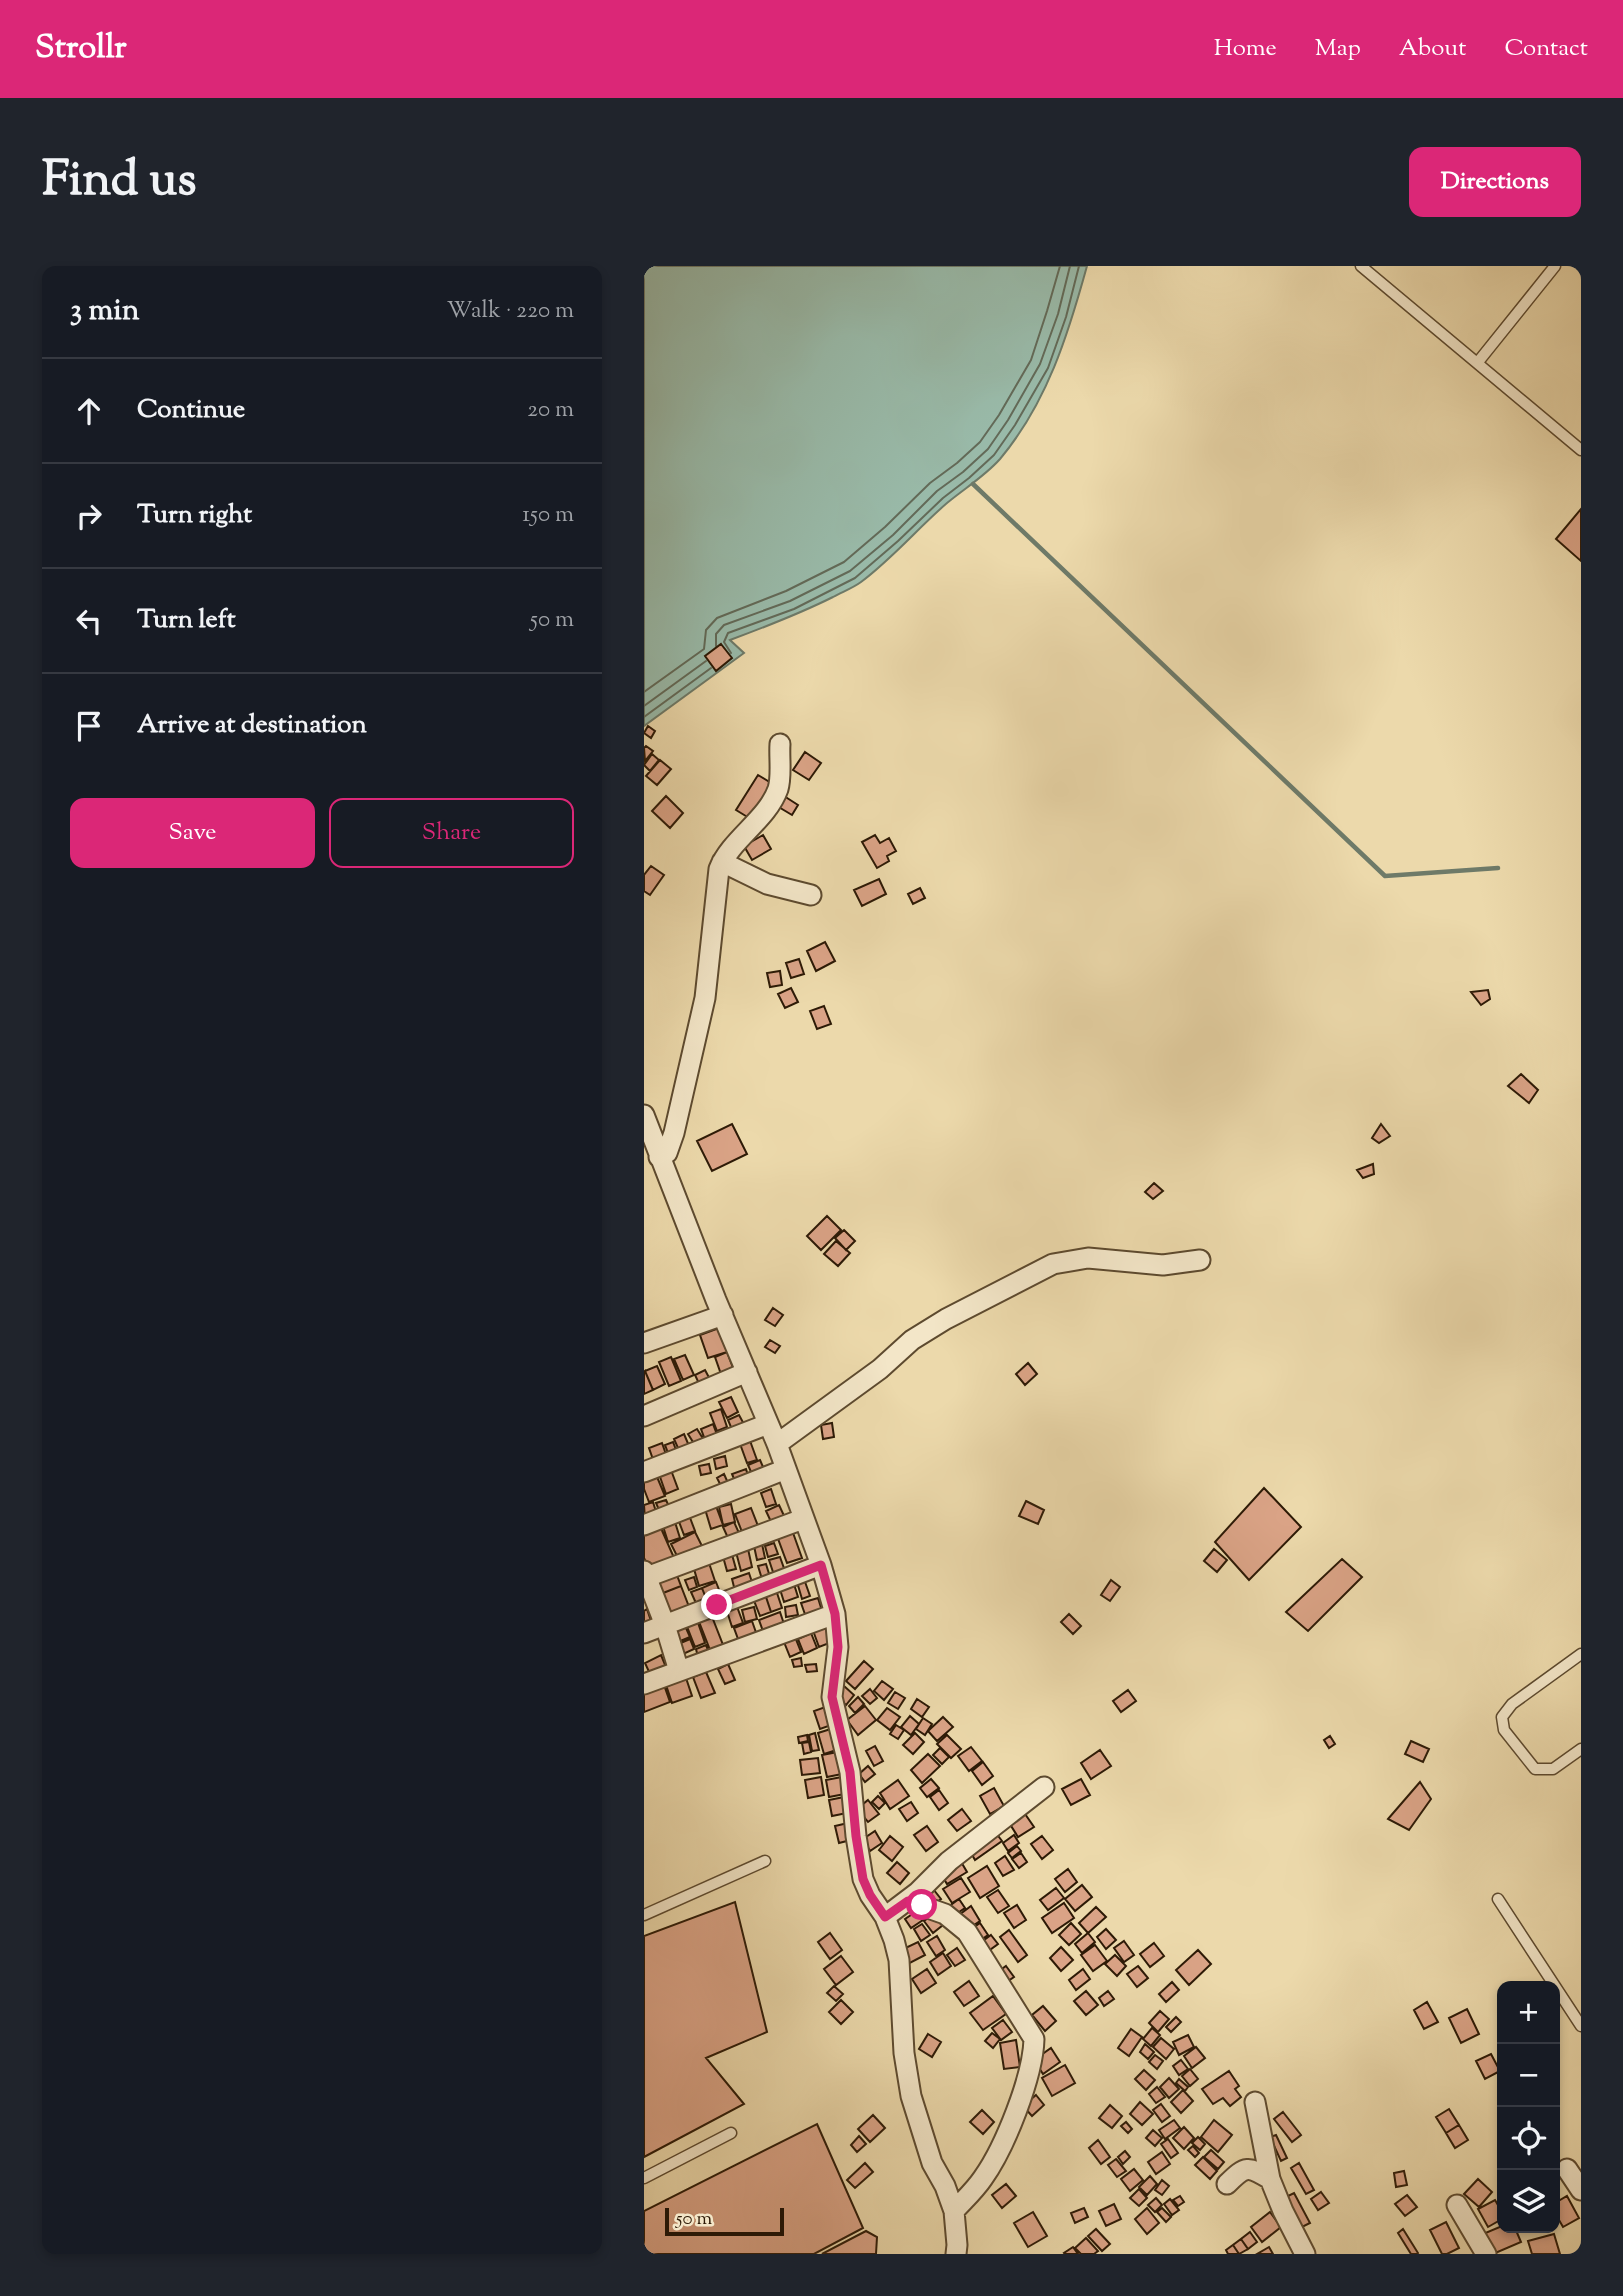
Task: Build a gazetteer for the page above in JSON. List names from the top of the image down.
{
  "scale_bar": "50 m",
  "page": {
    "header": "Strollr",
    "nav": [
      "Home",
      "Map",
      "About",
      "Contact"
    ],
    "title": "Find us",
    "buttons": [
      "Directions",
      ["Save", "Share"]
    ],
    "heading": ["3 min", "Walk · 220 m"],
    "list": [
      ["Continue", "20 m"],
      ["Turn right", "150 m"],
      ["Turn left", "50 m"],
      "Arrive at destination"
    ],
    "map_buttons": ["+", "−"],
    "scale": "50 m"
  }
}
